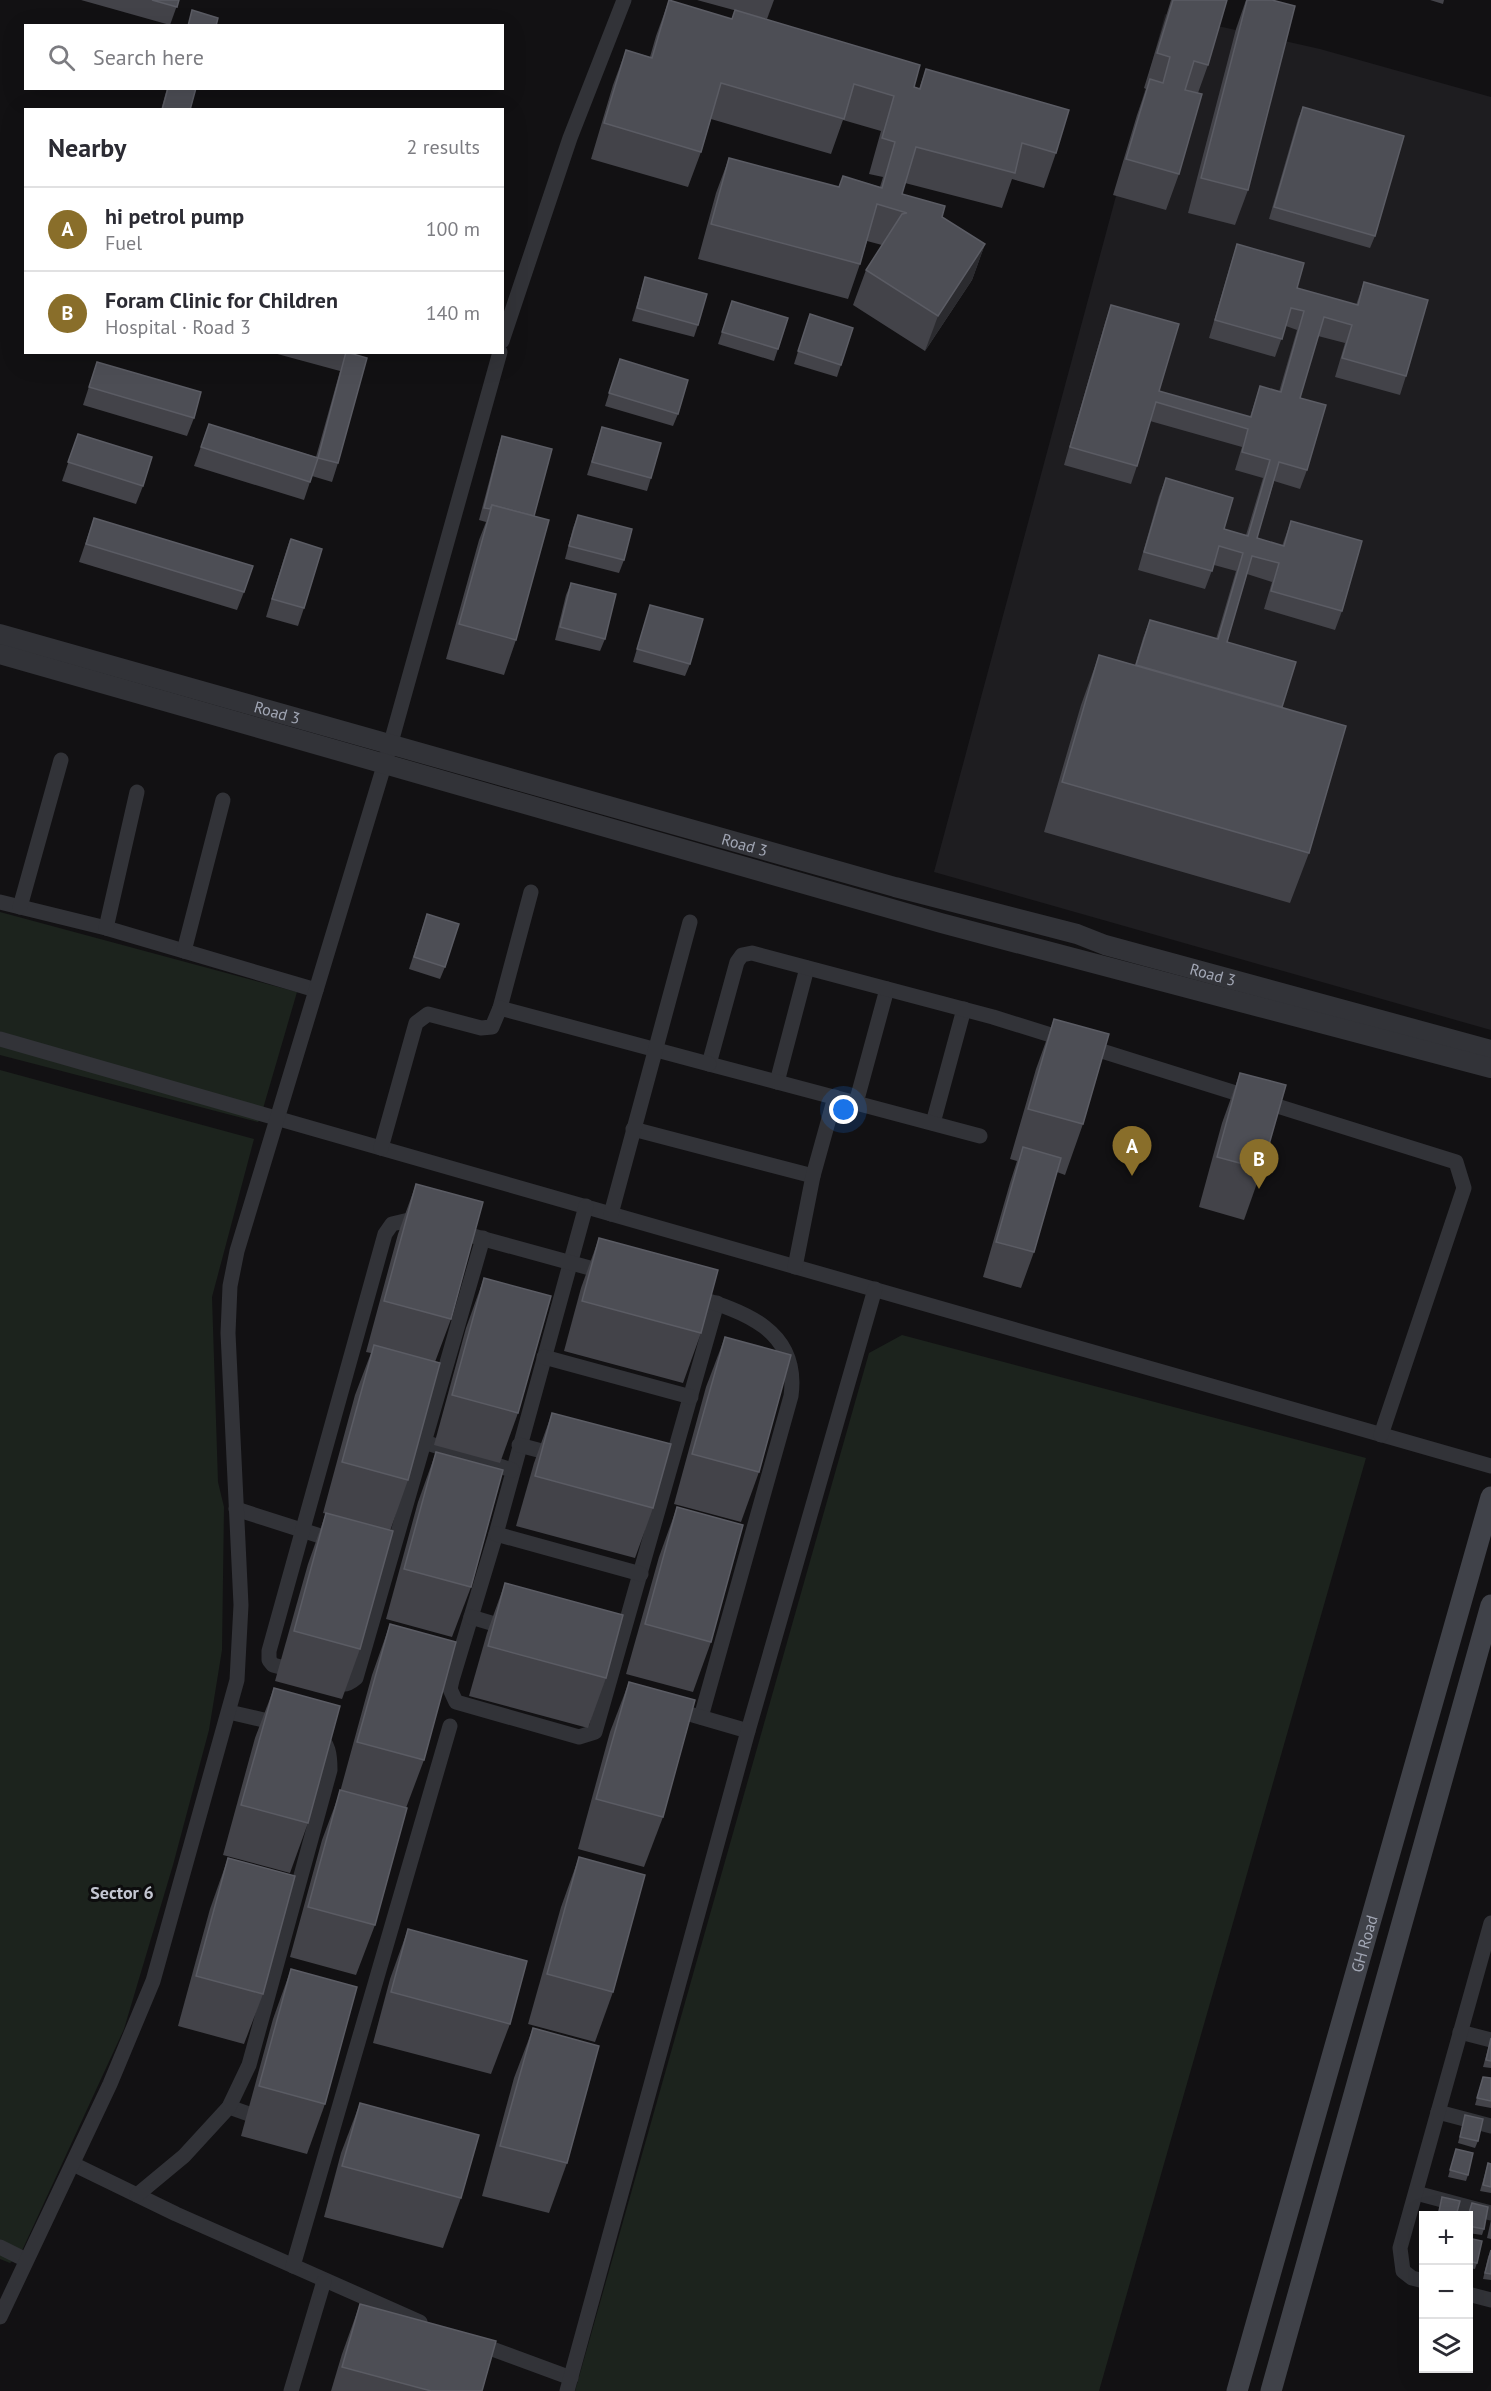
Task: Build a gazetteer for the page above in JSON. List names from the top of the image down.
{
  "streets": {
    "main road": ["GH Road"],
    "street": ["Road 3"]
  },
  "districts": ["Sector 6"],
  "page": {
    "search": "Search here",
    "heading": ["Nearby", "2 results"],
    "list": [
      {
        "mark": "A",
        "name": "hi petrol pump",
        "note": "Fuel",
        "value": "100 m"
      },
      {
        "mark": "B",
        "name": "Foram Clinic for Children",
        "note": "Hospital · Road 3",
        "value": "140 m"
      }
    ],
    "pins": ["A", "B"],
    "map_buttons": ["+", "−"]
  }
}
